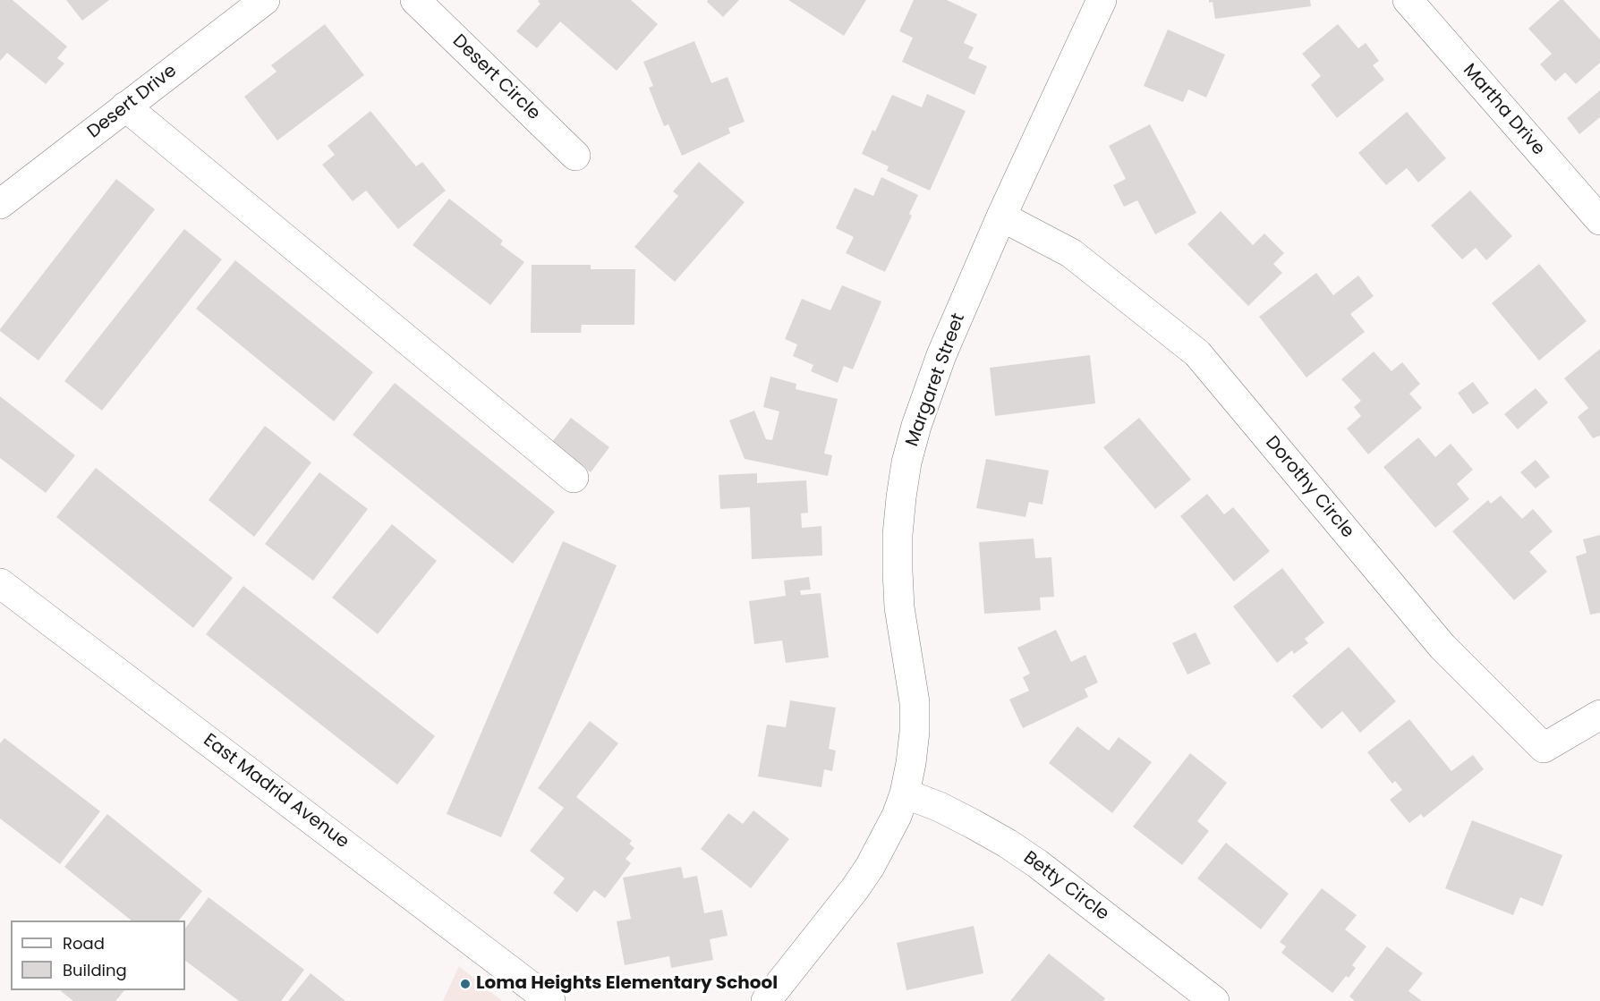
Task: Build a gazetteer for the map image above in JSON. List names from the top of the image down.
{
  "streets": {
    "street": [
      "Desert Circle",
      "Desert Drive",
      "Martha Drive",
      "Margaret Street",
      "Dorothy Circle",
      "East Madrid Avenue",
      "Betty Circle"
    ]
  },
  "crossings": [
    ["Margaret Street", "Dorothy Circle"],
    ["Margaret Street", "Betty Circle"]
  ],
  "places": ["Loma Heights Elementary School"],
  "legend": ["Road", "Building"]
}
